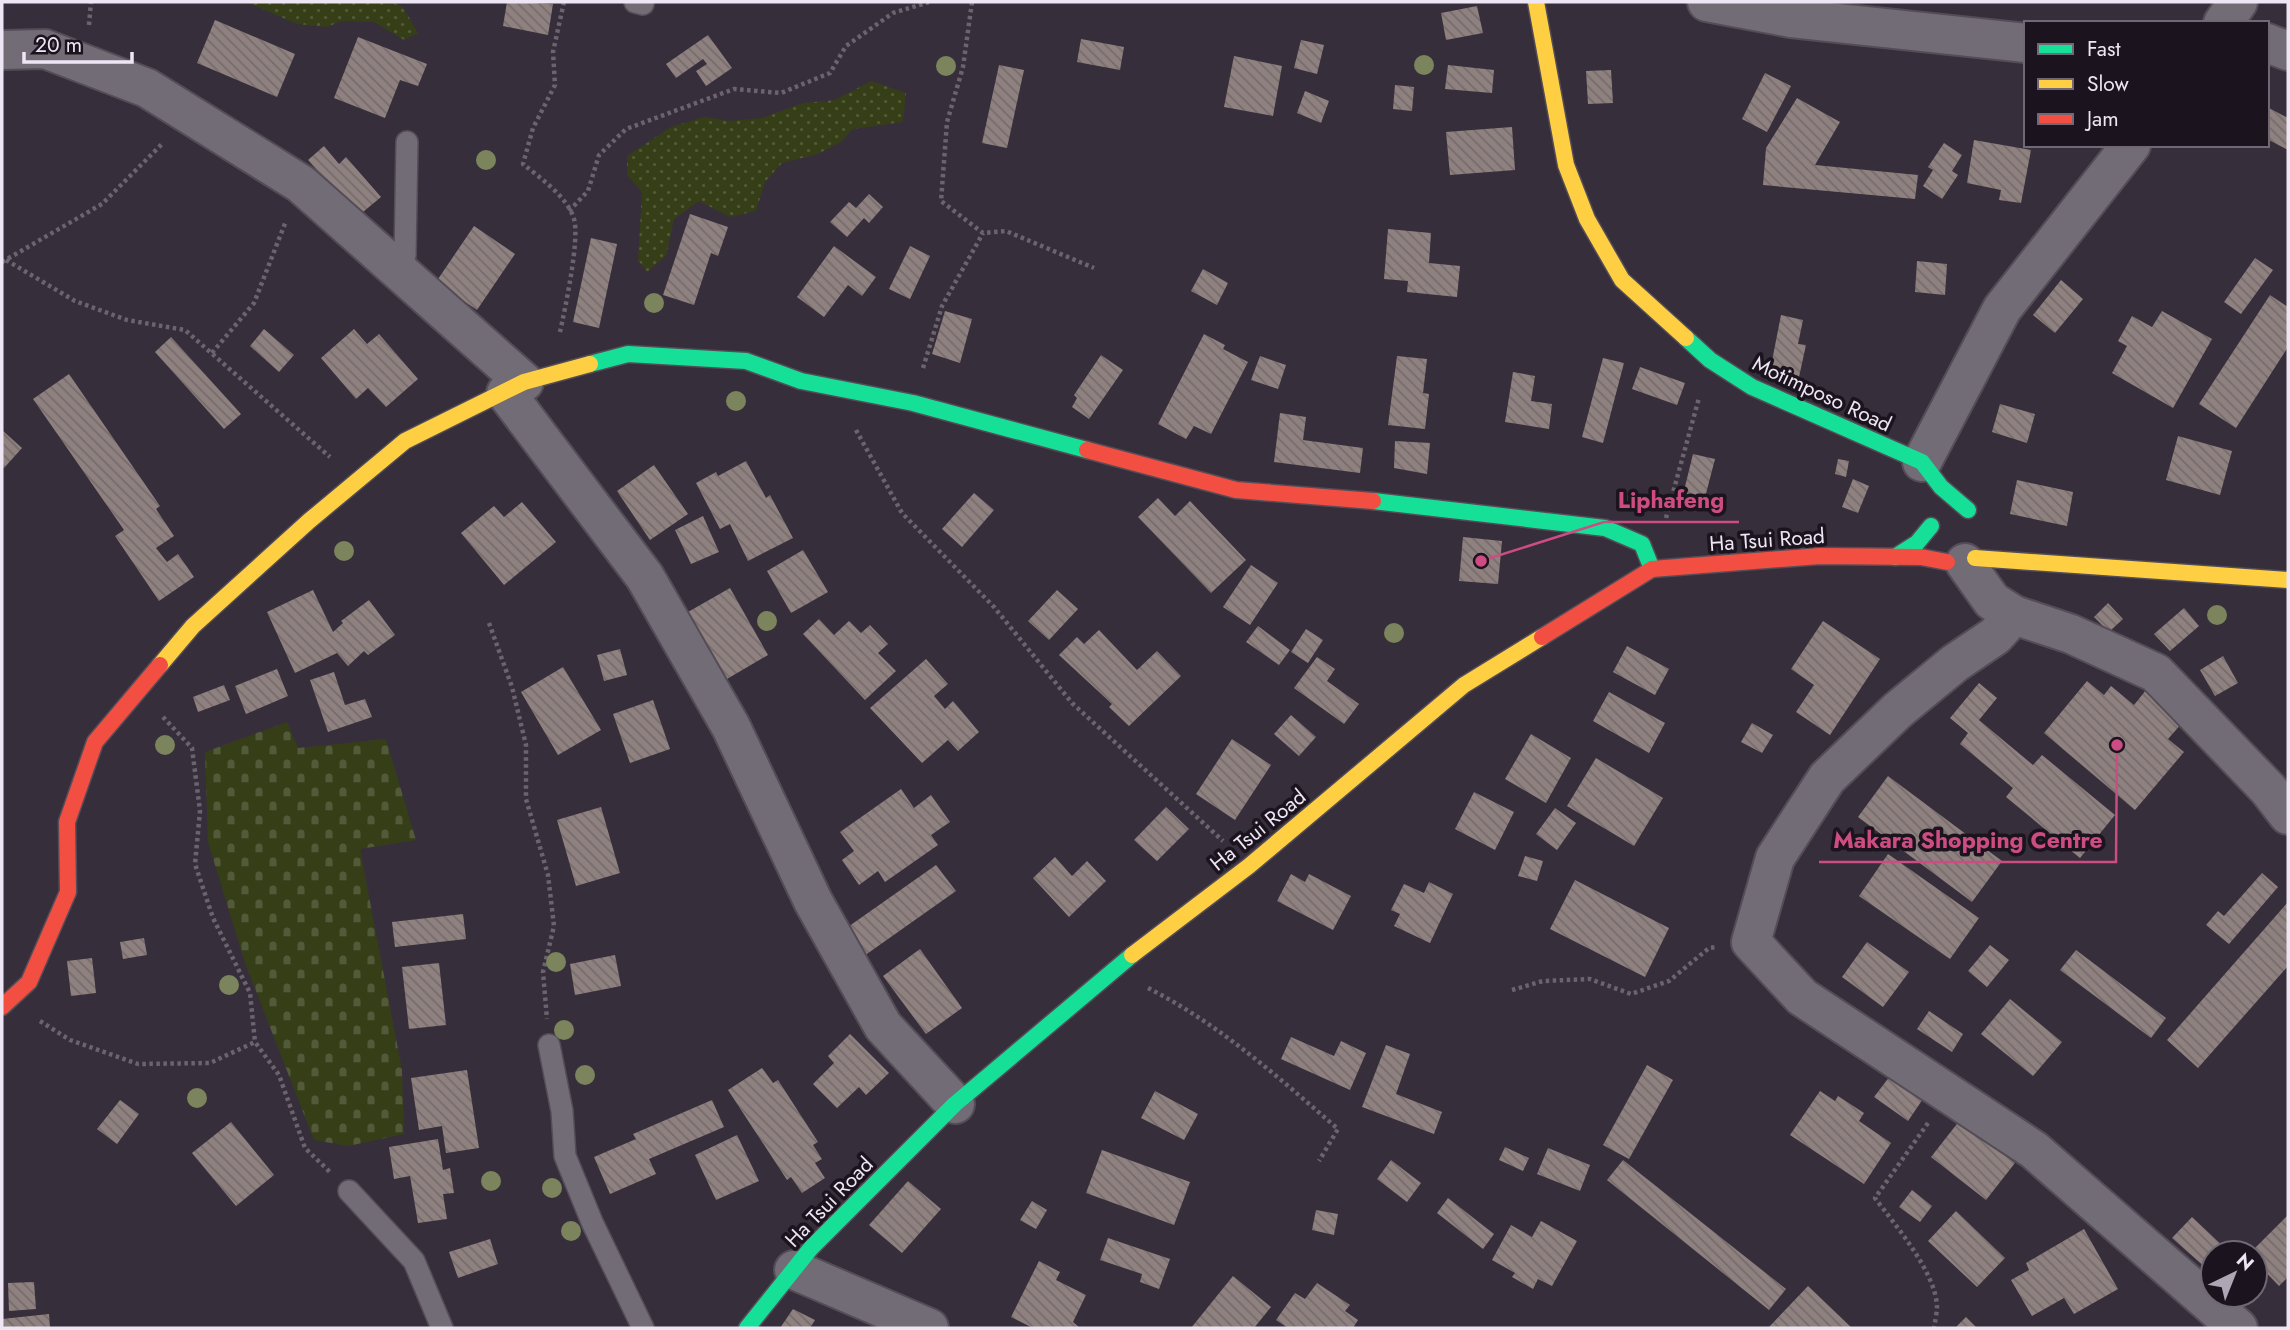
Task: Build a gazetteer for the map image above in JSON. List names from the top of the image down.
{
  "streets": {
    "street": ["Motimposo Road", "Ha Tsui Road"]
  },
  "places": ["Liphafeng", "Makara Shopping Centre"],
  "legend": ["Fast", "Slow", "Jam"],
  "scale_bar": "20 m",
  "north": "top right"
}
